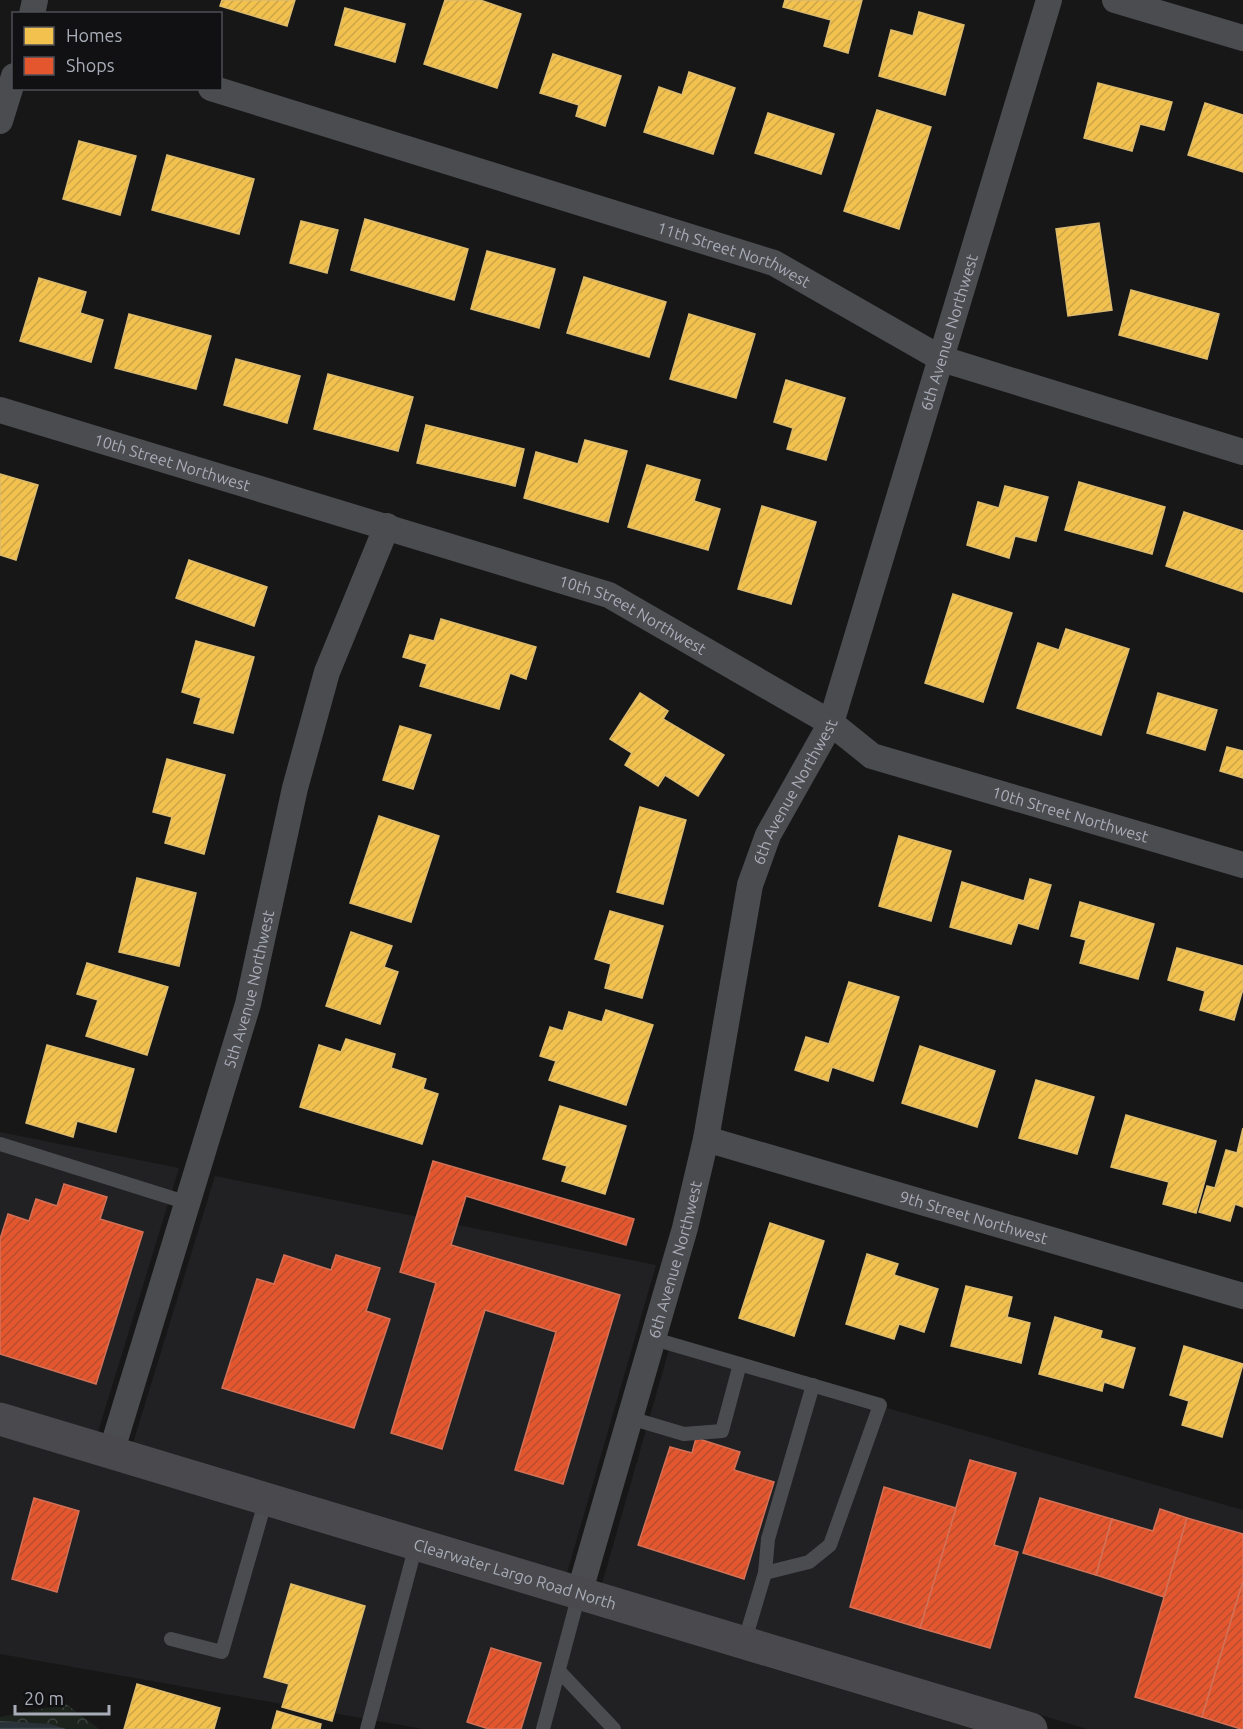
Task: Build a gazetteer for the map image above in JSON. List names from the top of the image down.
{
  "streets": {
    "main road": ["Clearwater Largo Road North"],
    "street": [
      "11th Street Northwest",
      "6th Avenue Northwest",
      "10th Street Northwest",
      "5th Avenue Northwest",
      "9th Street Northwest"
    ]
  },
  "crossings": [
    ["11th Street Northwest", "6th Avenue Northwest"],
    ["6th Avenue Northwest", "10th Street Northwest"],
    ["6th Avenue Northwest", "9th Street Northwest"],
    ["6th Avenue Northwest", "Clearwater Largo Road North"],
    ["10th Street Northwest", "5th Avenue Northwest"],
    ["5th Avenue Northwest", "Clearwater Largo Road North"]
  ],
  "legend": ["Homes", "Shops"],
  "scale_bar": "20 m"
}
